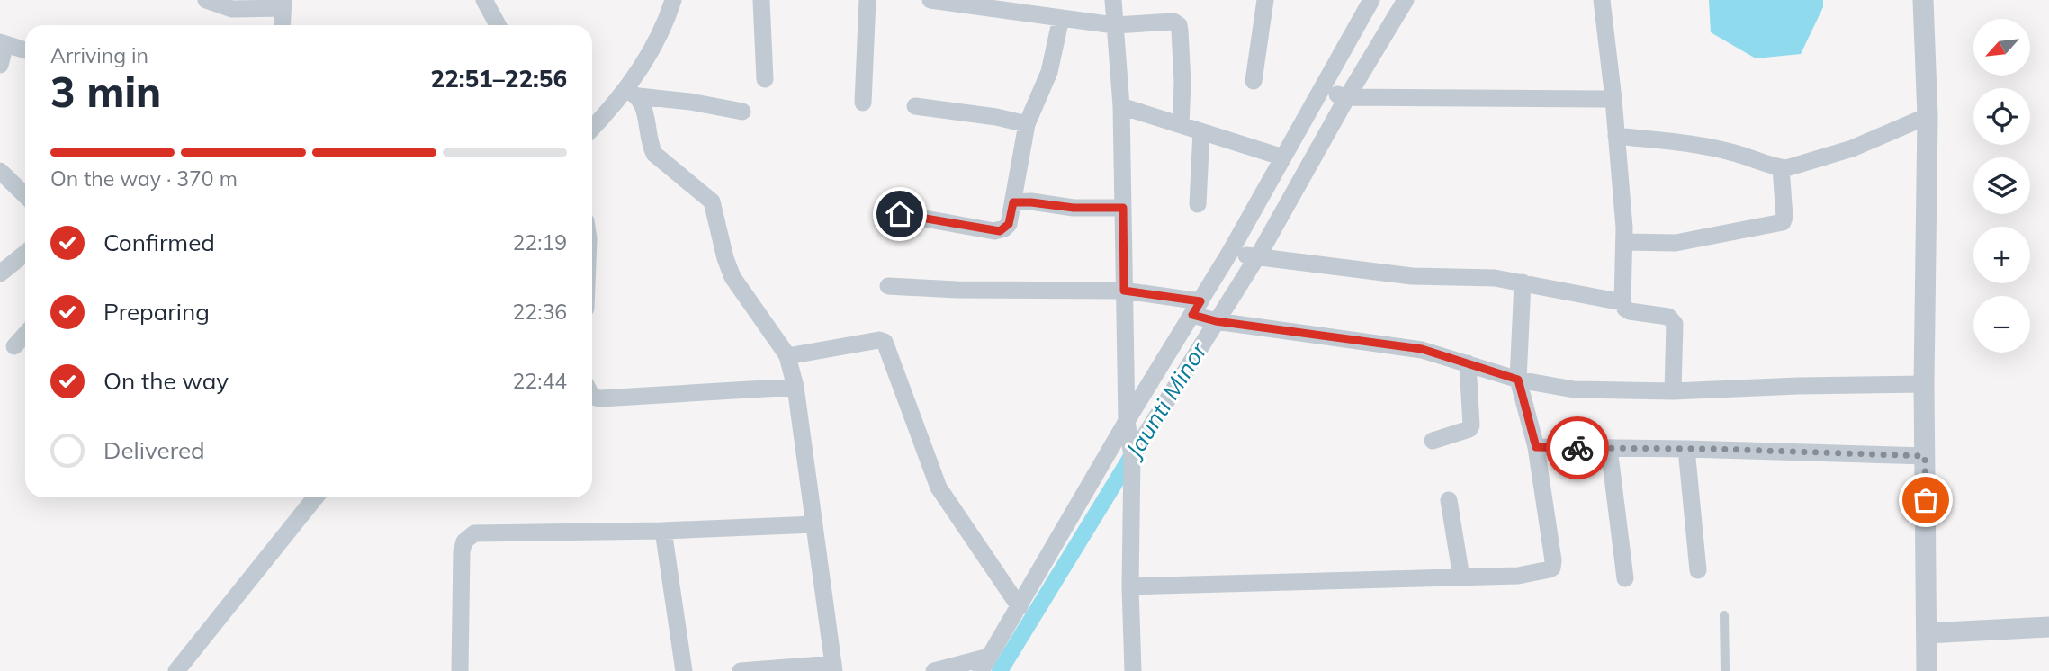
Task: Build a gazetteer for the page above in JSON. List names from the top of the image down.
{
  "water": ["Jaunti Minor"],
  "north": "bottom left",
  "page": {
    "map_buttons": ["+", "−"],
    "heading": ["3 min", "Arriving in", "22:51–22:56"],
    "bar": "On the way · 370 m",
    "list": [
      ["Confirmed", "22:19"],
      ["Preparing", "22:36"],
      ["On the way", "22:44"],
      "Delivered"
    ]
  }
}
